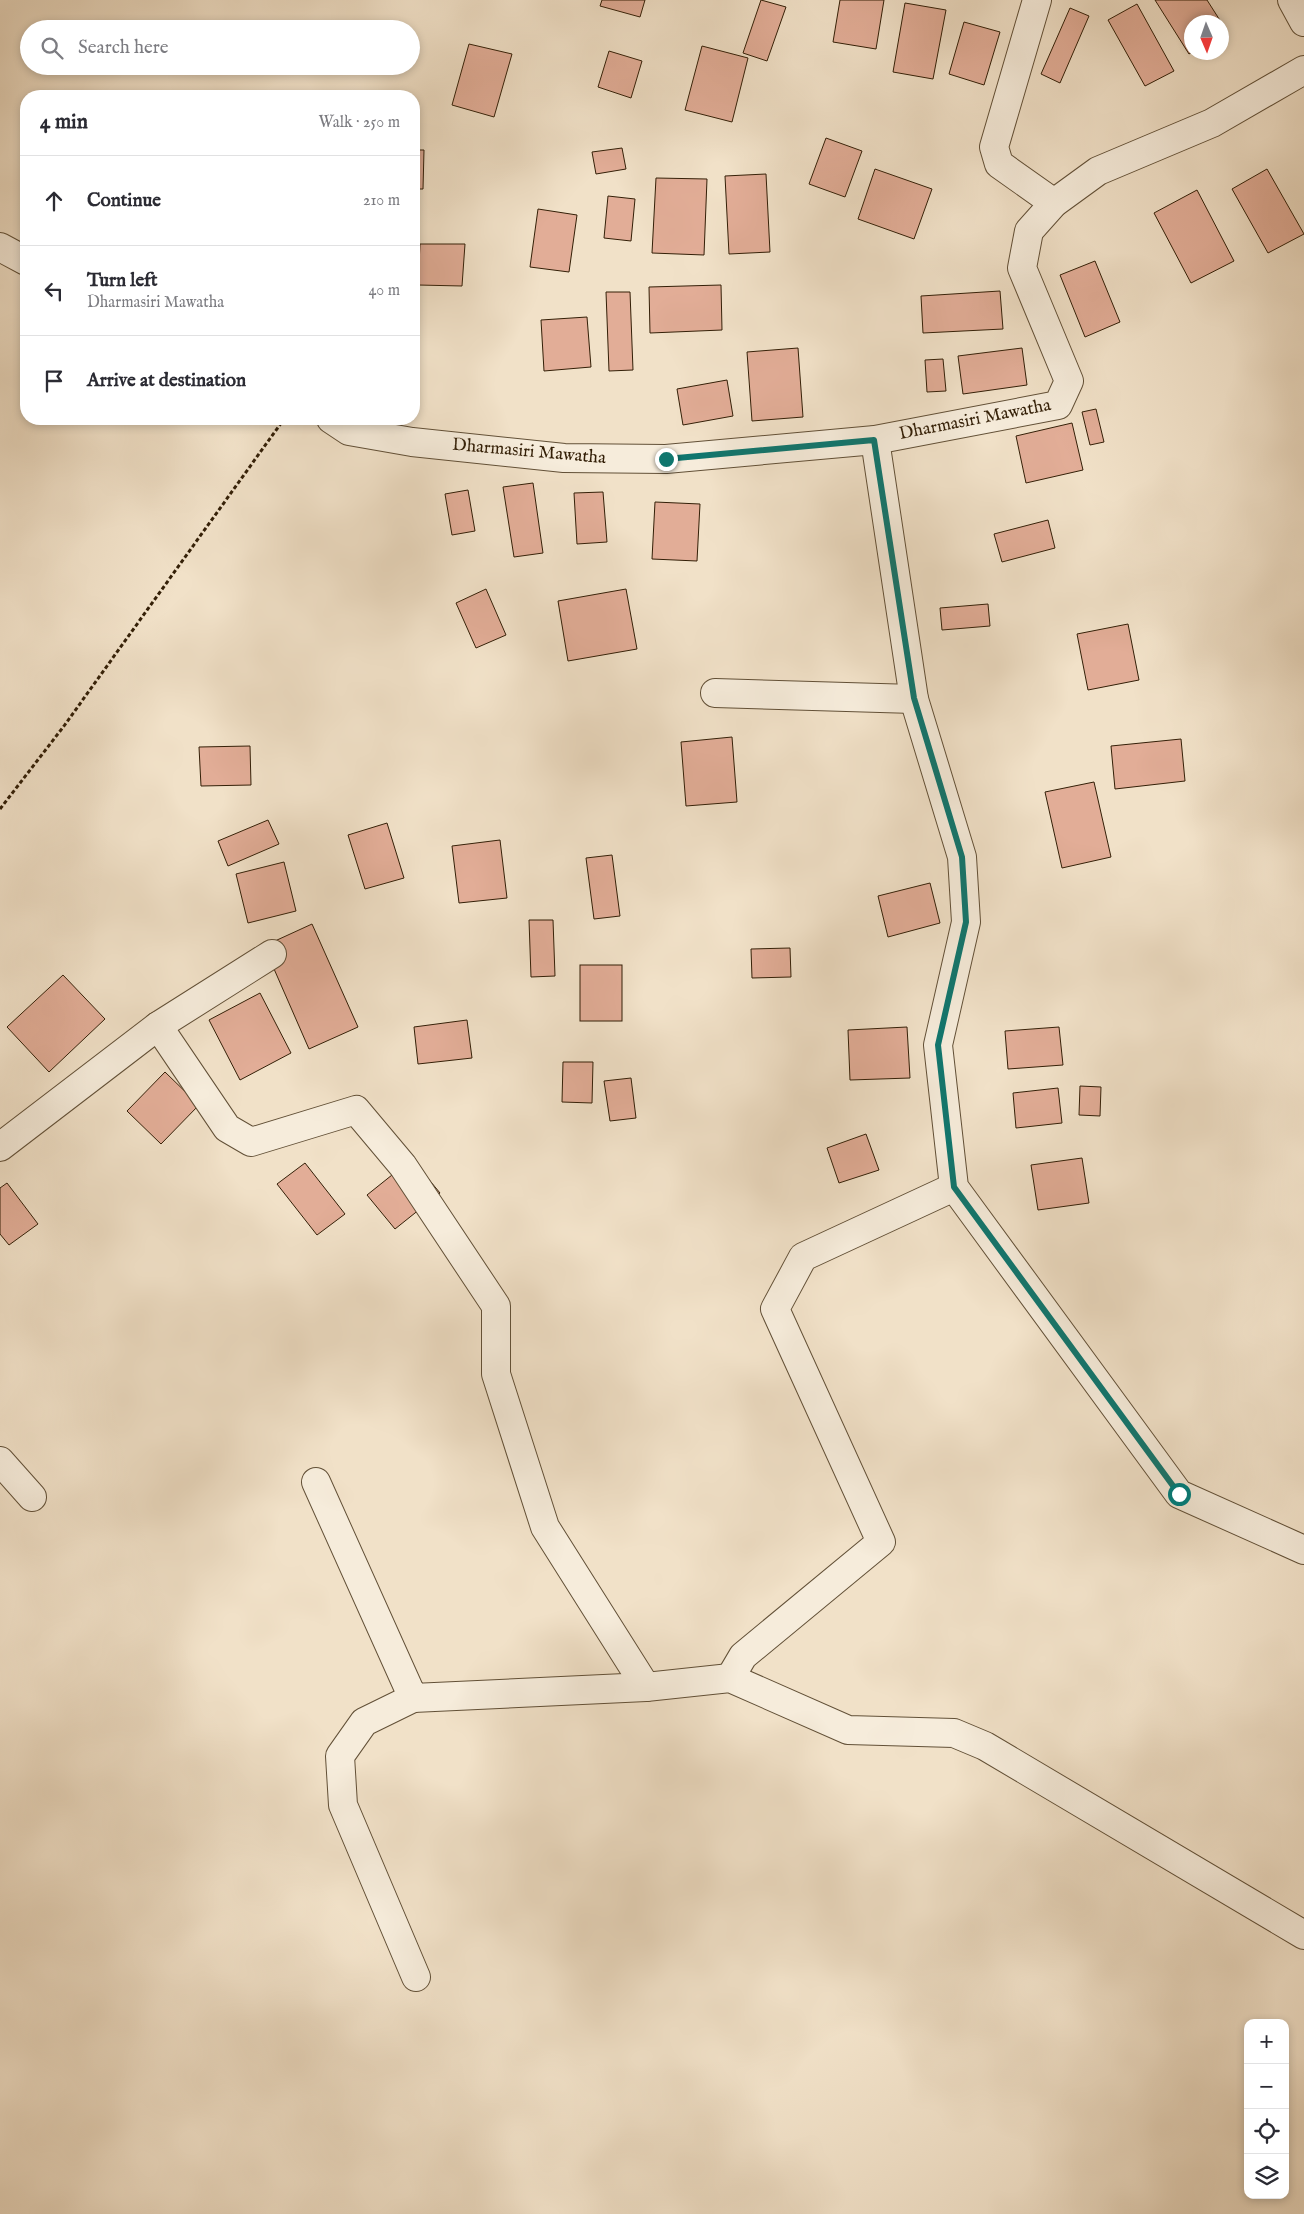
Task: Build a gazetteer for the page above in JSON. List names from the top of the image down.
{
  "streets": {
    "street": ["Dharmasiri Mawatha"]
  },
  "north": "bottom",
  "page": {
    "search": "Search here",
    "heading": ["4 min", "Walk · 250 m"],
    "list": [
      ["Continue", "210 m"],
      ["Turn left", "Dharmasiri Mawatha", "40 m"],
      "Arrive at destination"
    ],
    "map_buttons": ["+", "−"]
  }
}
